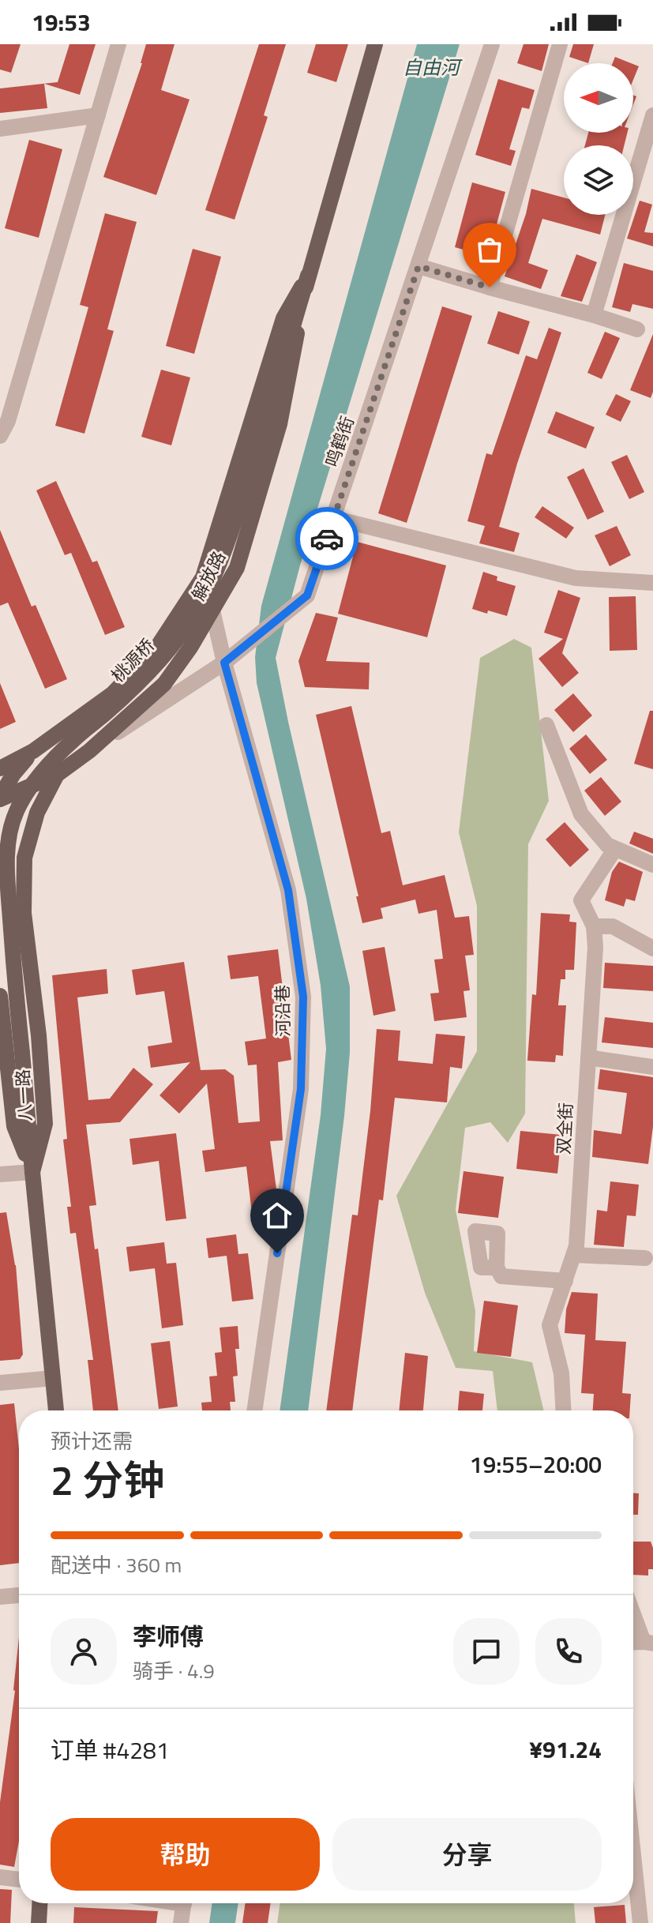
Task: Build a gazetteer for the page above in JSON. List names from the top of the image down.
{
  "streets": {
    "main road": ["解放路", "桃源桥", "八一路"],
    "street": ["鸣鹤街", "河沿巷", "双全街"]
  },
  "crossings": [
    ["鸣鹤街", "解放路"],
    ["鸣鹤街", "河沿巷"],
    ["解放路", "桃源桥"],
    ["解放路", "河沿巷"],
    ["解放路", "八一路"],
    ["桃源桥", "八一路"]
  ],
  "water": ["自由河"],
  "north": "left",
  "page": {
    "status": "19:53",
    "heading": ["2 分钟", "预计还需", "19:55–20:00"],
    "panel": [
      "李师傅",
      "骑手 · 4.9",
      "订单 #4281",
      "¥91.24"
    ],
    "bar": "配送中 · 360 m",
    "buttons": ["帮助", "分享"]
  }
}
